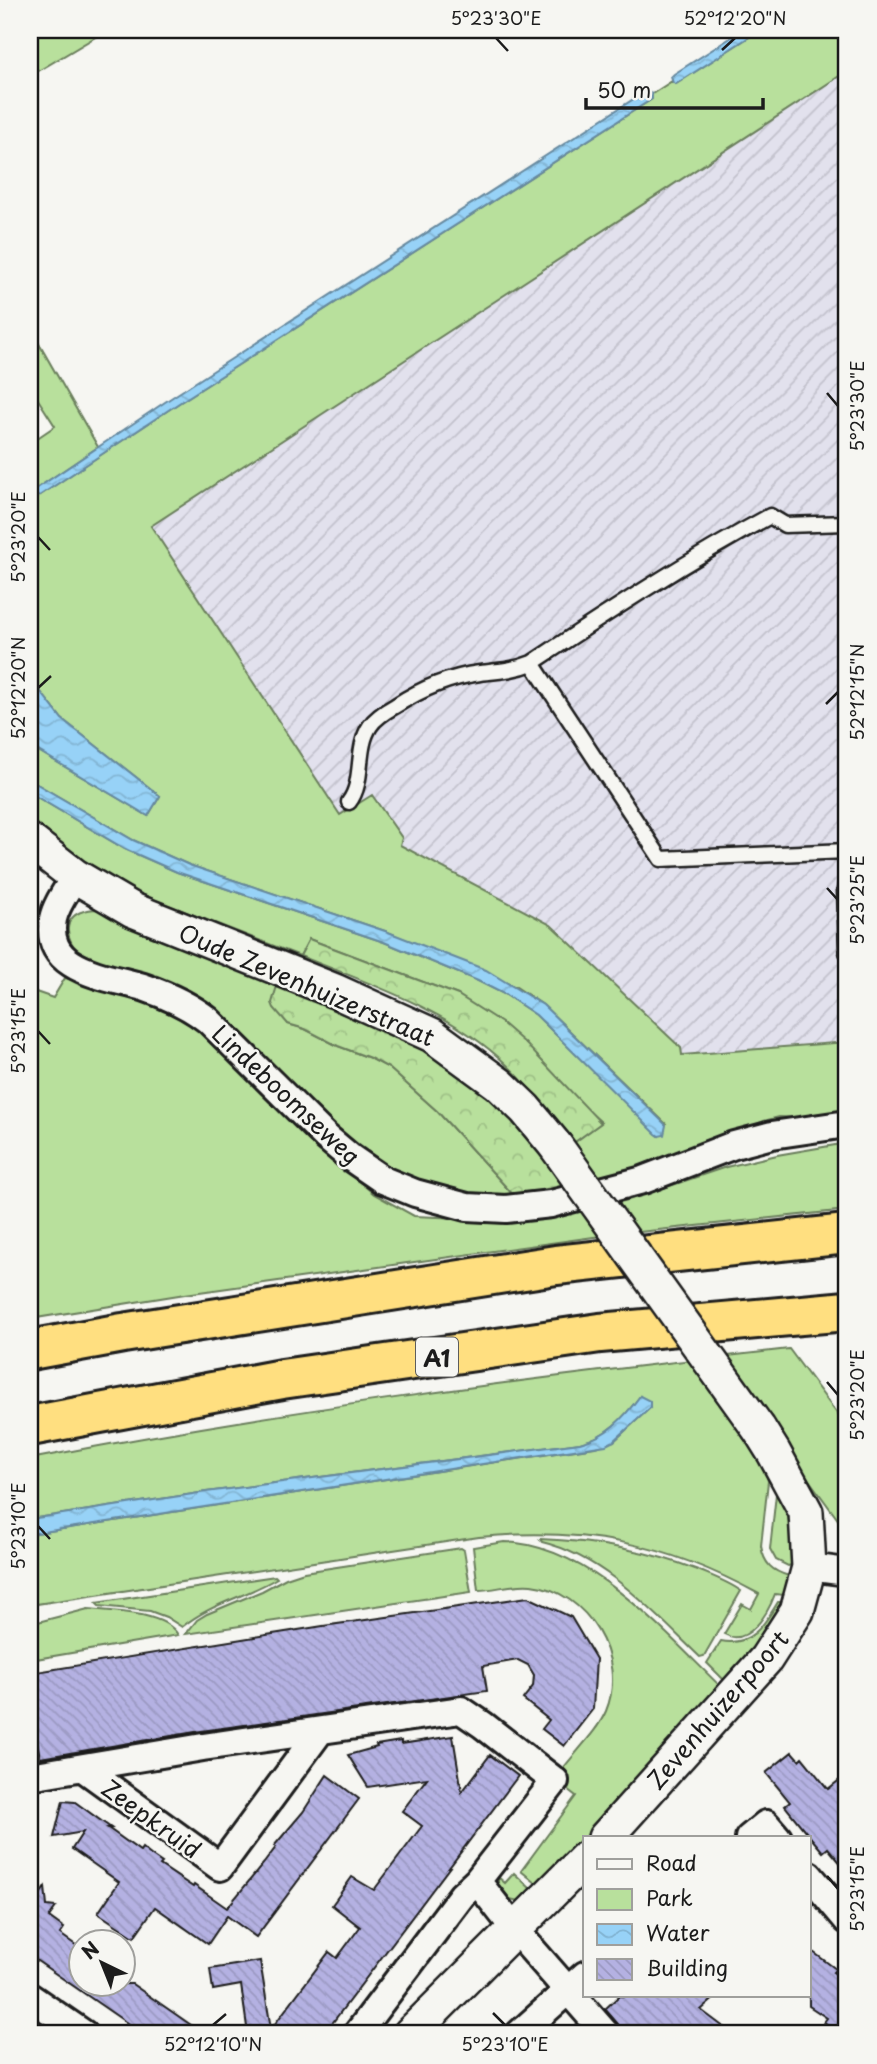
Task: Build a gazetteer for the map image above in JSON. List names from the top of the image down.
{
  "streets": {
    "highway": ["A1"],
    "street": [
      "Oude Zevenhuizerstraat",
      "Lindeboomseweg",
      "Zevenhuizerpoort",
      "Zeepkruid"
    ]
  },
  "crossings": [
    ["Oude Zevenhuizerstraat", "Lindeboomseweg"],
    ["Oude Zevenhuizerstraat", "Zevenhuizerpoort"]
  ],
  "legend": [
    "Road",
    "Park",
    "Water",
    "Building"
  ],
  "scale_bar": "50 m",
  "north": "top left",
  "coordinates": [
    "5°23'30\"E",
    "52°12'20\"N",
    "5°23'20\"E",
    "52°12'15\"N",
    "5°23'25\"E",
    "5°23'15\"E",
    "5°23'10\"E",
    "52°12'10\"N"
  ]
}
